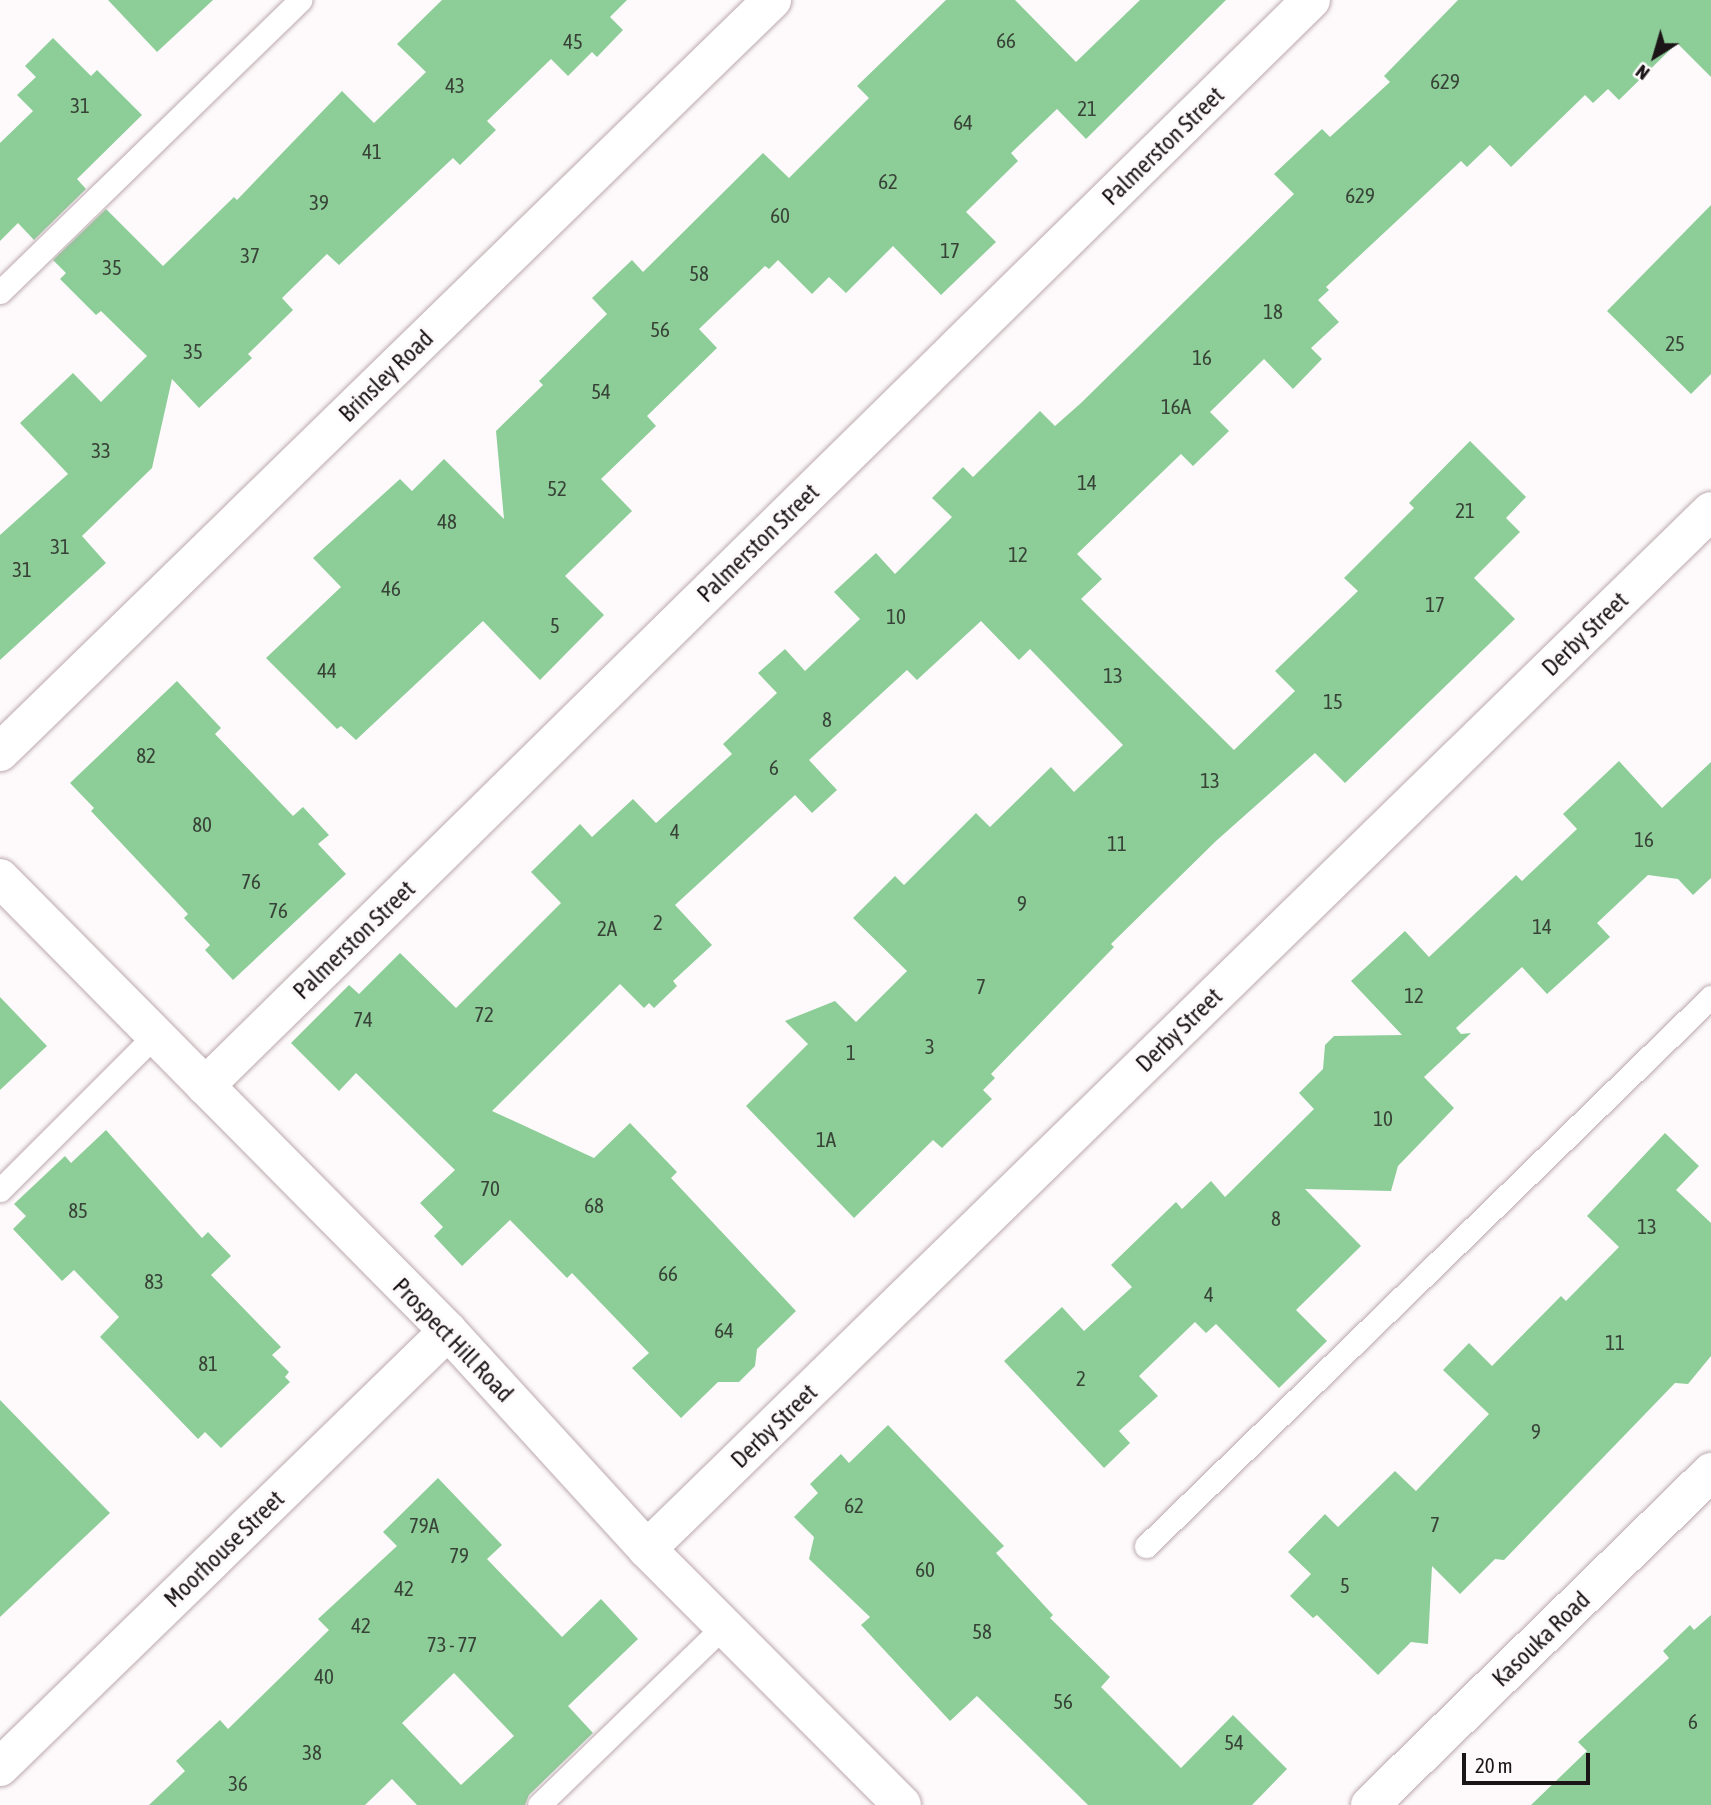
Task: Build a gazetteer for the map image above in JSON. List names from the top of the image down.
{
  "streets": {
    "street": [
      "Palmerston Street",
      "Brinsley Road",
      "Derby Street",
      "Prospect Hill Road",
      "Moorhouse Street",
      "Kasouka Road"
    ]
  },
  "crossings": [
    ["Palmerston Street", "Prospect Hill Road"],
    ["Derby Street", "Prospect Hill Road"],
    ["Prospect Hill Road", "Moorhouse Street"]
  ],
  "house_numbers": [
    "66",
    "45",
    "629",
    "43",
    "31",
    "21",
    "64",
    "41",
    "62",
    "629",
    "39",
    "60",
    "17",
    "37",
    "35",
    "58",
    "18",
    "56",
    "25",
    "35",
    "16",
    "54",
    "16A",
    "33",
    "14",
    "52",
    "21",
    "48",
    "31",
    "12",
    "31",
    "46",
    "17",
    "10",
    "5",
    "44",
    "13",
    "15",
    "8",
    "82",
    "6",
    "13",
    "80",
    "4",
    "16",
    "11",
    "76",
    "9",
    "76",
    "2",
    "14",
    "2A",
    "7",
    "12",
    "72",
    "74",
    "3",
    "1",
    "10",
    "1A",
    "70",
    "68",
    "85",
    "8",
    "13",
    "66",
    "83",
    "4",
    "64",
    "11",
    "81",
    "2",
    "9",
    "62",
    "7",
    "79A",
    "79",
    "60",
    "5",
    "42",
    "42",
    "58",
    "73 - 77",
    "40",
    "56",
    "6",
    "54",
    "38",
    "36"
  ],
  "scale_bar": "20 m",
  "north": "bottom left"
}
